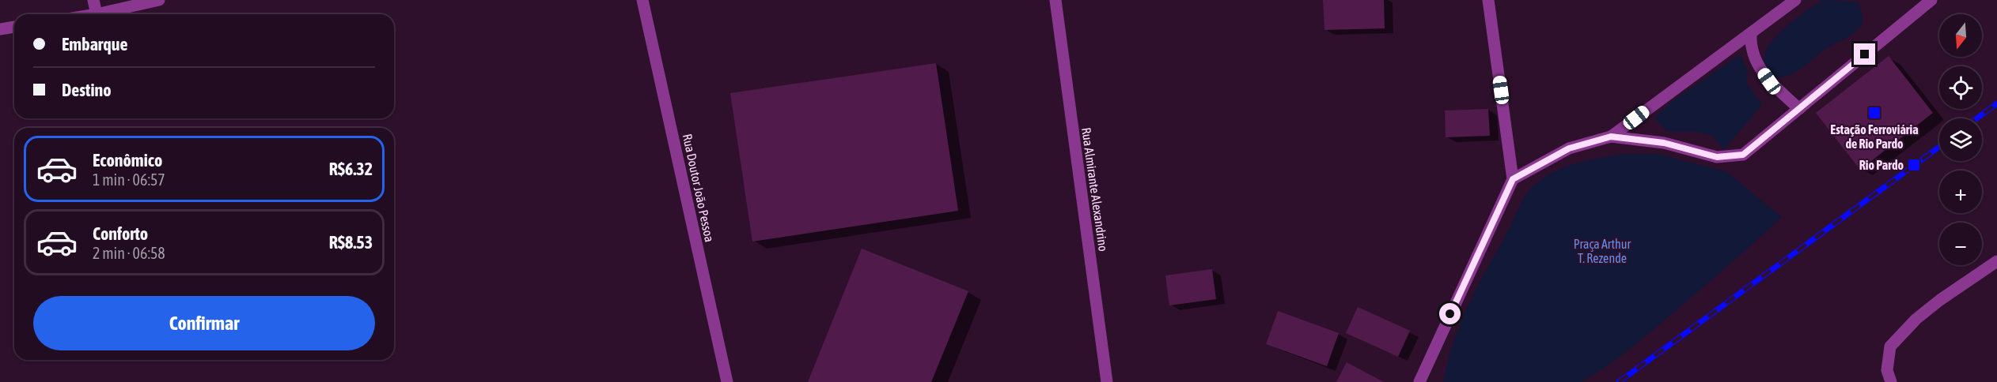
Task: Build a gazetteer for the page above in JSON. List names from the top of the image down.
{
  "streets": {
    "street": ["Rua Doutor João Pessoa", "Rua Almirante Alexandrino"]
  },
  "parks": ["Praça Arthur T. Rezende"],
  "places": {
    "transit": ["Estação Ferroviária de Rio Pardo", "Rio Pardo"]
  },
  "north": "bottom",
  "page": {
    "map_buttons": ["+", "−"],
    "banner": ["Embarque", "Destino"],
    "list": [
      {
        "name": "Econômico",
        "note": "1 min · 06:57",
        "value": "R$6.32"
      },
      {
        "name": "Conforto",
        "note": "2 min · 06:58",
        "value": "R$8.53"
      }
    ],
    "buttons": "Confirmar"
  }
}
